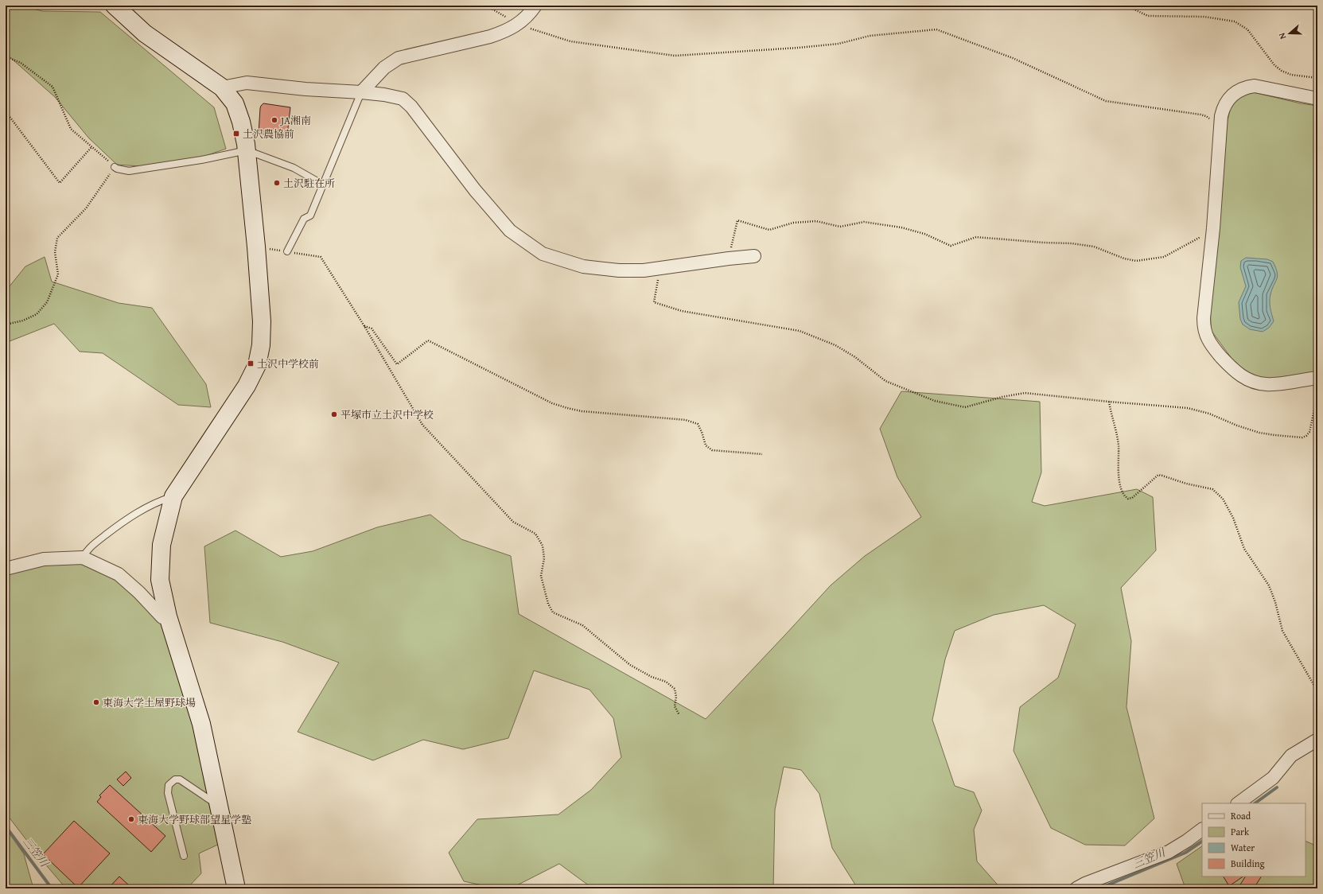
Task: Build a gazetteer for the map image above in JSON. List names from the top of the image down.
{
  "water": ["三笠川"],
  "places": {
    "other": [
      "JA湘南",
      "土沢駐在所",
      "平塚市立土沢中学校",
      "東海大学土屋野球場",
      "東海大学野球部望星学塾"
    ],
    "transit": ["土沢農協前", "土沢中学校前"]
  },
  "legend": [
    "Road",
    "Park",
    "Water",
    "Building"
  ],
  "north": "left"
}
